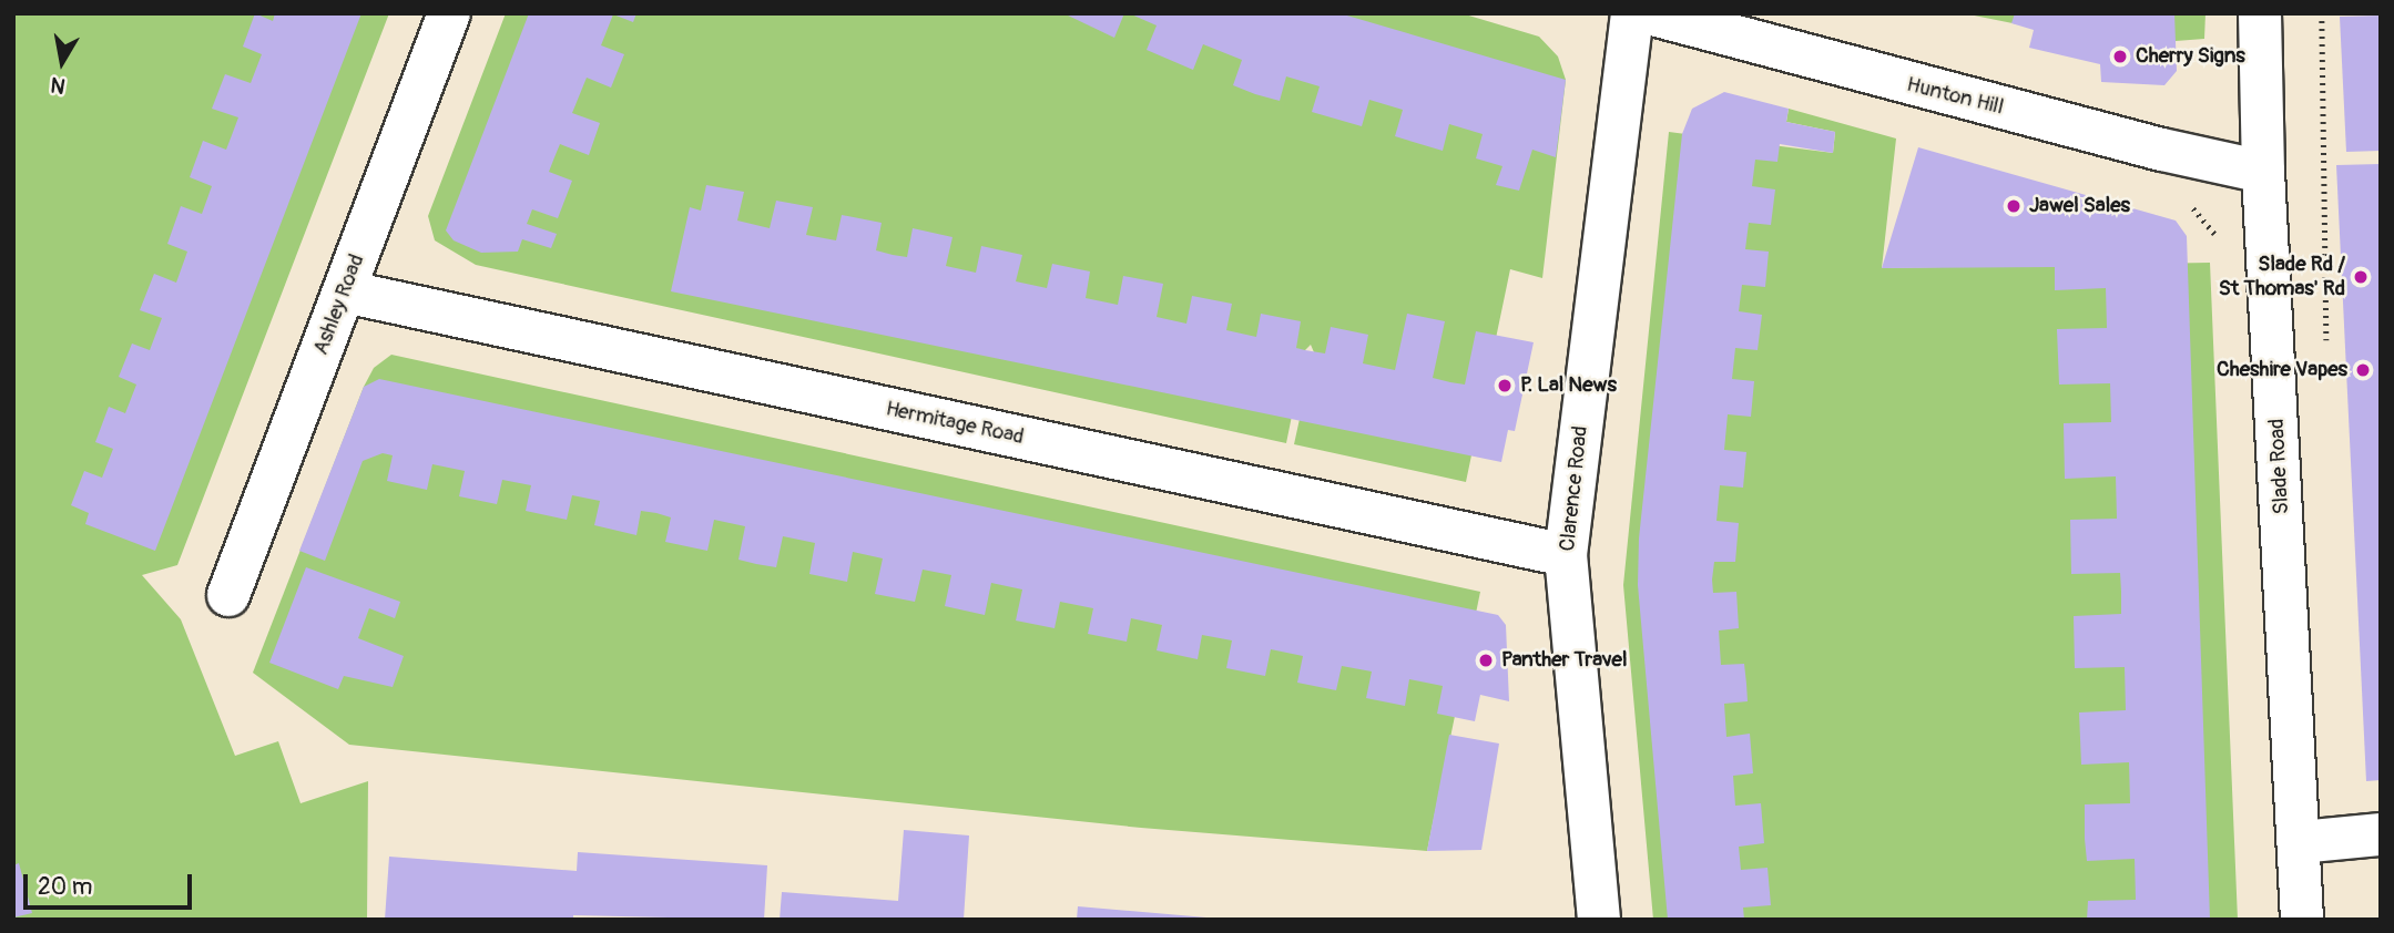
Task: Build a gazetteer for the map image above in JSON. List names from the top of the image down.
{
  "streets": {
    "street": [
      "Hunton Hill",
      "Ashley Road",
      "Hermitage Road",
      "Slade Road",
      "Clarence Road"
    ]
  },
  "crossings": [
    ["Hunton Hill", "Slade Road"],
    ["Ashley Road", "Hermitage Road"],
    ["Hermitage Road", "Clarence Road"]
  ],
  "places": [
    "Cherry Signs",
    "Jawel Sales",
    "Slade Rd / St Thomas' Rd",
    "Cheshire Vapes",
    "P. Lal News",
    "Panther Travel"
  ],
  "scale_bar": "20 m",
  "north": "bottom"
}
